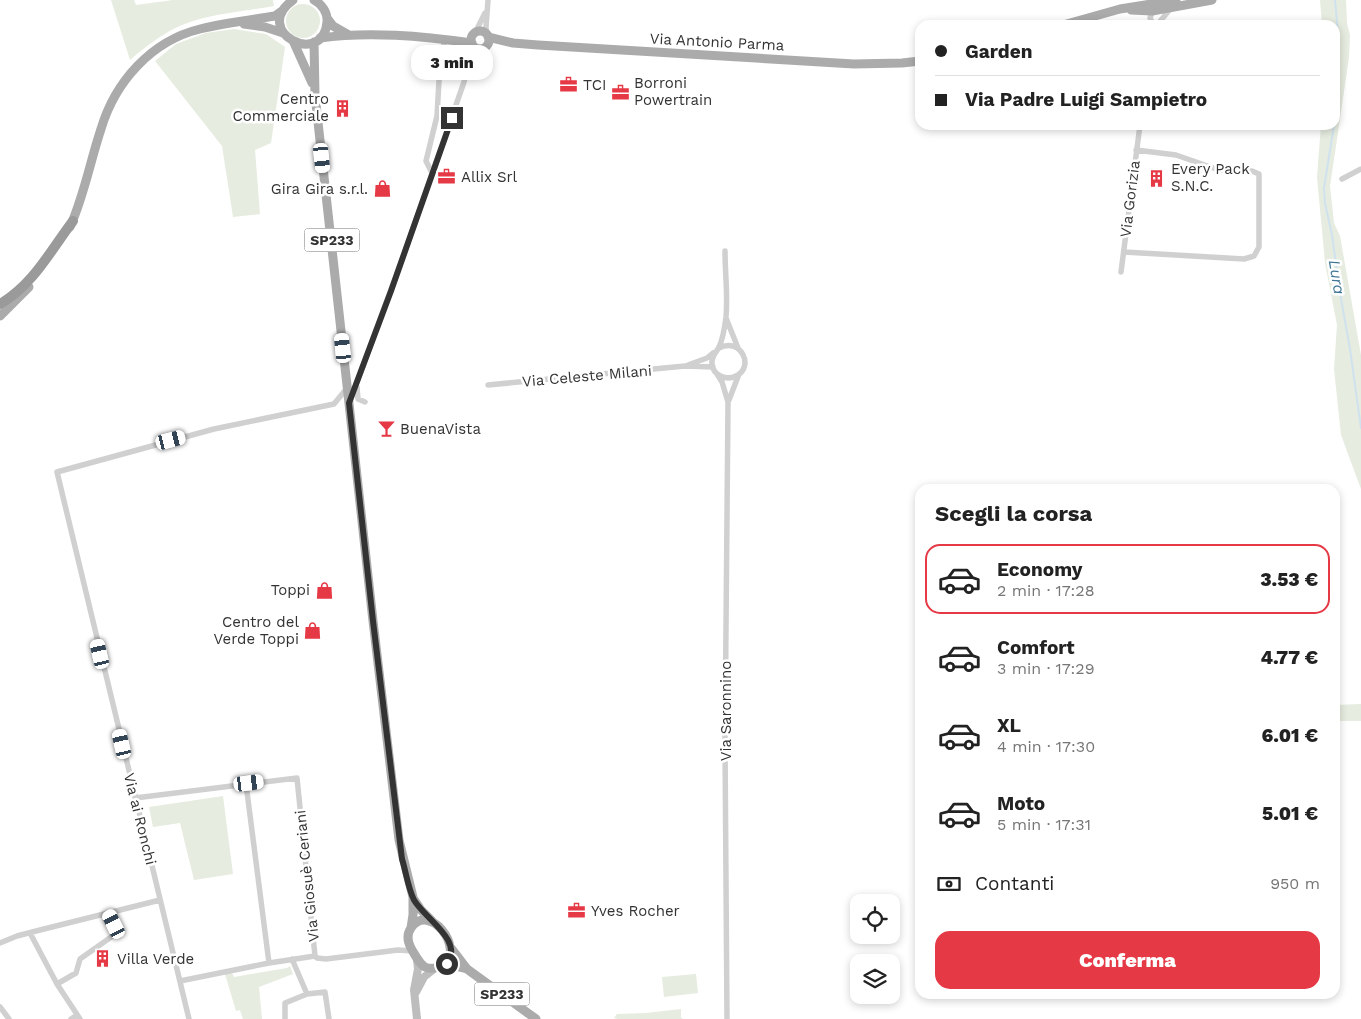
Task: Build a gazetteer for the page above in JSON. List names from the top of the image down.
{
  "streets": {
    "main road": ["Via Antonio Parma", "SP233"],
    "street": [
      "Via Gorizia",
      "Via Celeste Milani",
      "Via Saronnino",
      "Via ai Ronchi",
      "Via Giosuè Ceriani"
    ]
  },
  "crossings": [
    ["SP233", "Via ai Ronchi"],
    ["Via ai Ronchi", "Via Giosuè Ceriani"]
  ],
  "water": ["Lura"],
  "places": {
    "office": [
      "TCI",
      "Borroni Powertrain",
      "Allix Srl",
      "Yves Rocher"
    ],
    "building": ["Centro Commerciale", "Every Pack S.N.C.", "Villa Verde"],
    "shop": ["Gira Gira s.r.l.", "Toppi", "Centro del Verde Toppi"],
    "bar": ["BuenaVista"]
  },
  "page": {
    "banner": ["Garden", "Via Padre Luigi Sampietro"],
    "bubble": "3 min",
    "heading": "Scegli la corsa",
    "list": [
      {
        "name": "Economy",
        "note": "2 min · 17:28",
        "value": "3.53 €"
      },
      {
        "name": "Comfort",
        "note": "3 min · 17:29",
        "value": "4.77 €"
      },
      {
        "name": "XL",
        "note": "4 min · 17:30",
        "value": "6.01 €"
      },
      {
        "name": "Moto",
        "note": "5 min · 17:31",
        "value": "5.01 €"
      }
    ],
    "pay": ["Contanti", "950 m"],
    "buttons": "Conferma"
  }
}
